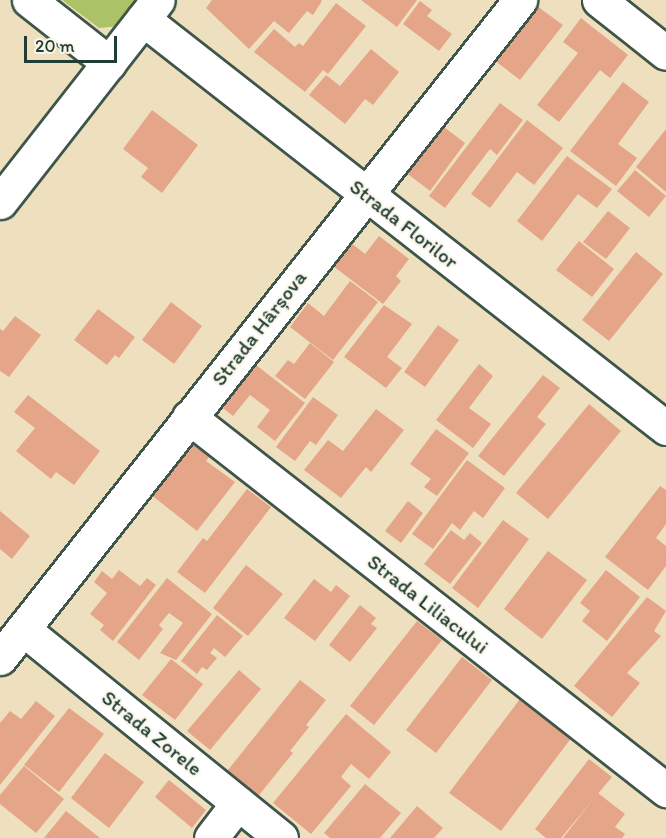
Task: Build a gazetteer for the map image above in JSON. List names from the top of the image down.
{
  "streets": {
    "street": [
      "Strada Florilor",
      "Strada Hârșova",
      "Strada Liliacului",
      "Strada Zorele"
    ]
  },
  "crossings": [
    ["Strada Florilor", "Strada Hârșova"],
    ["Strada Hârșova", "Strada Liliacului"],
    ["Strada Hârșova", "Strada Zorele"]
  ],
  "scale_bar": "20 m"
}
